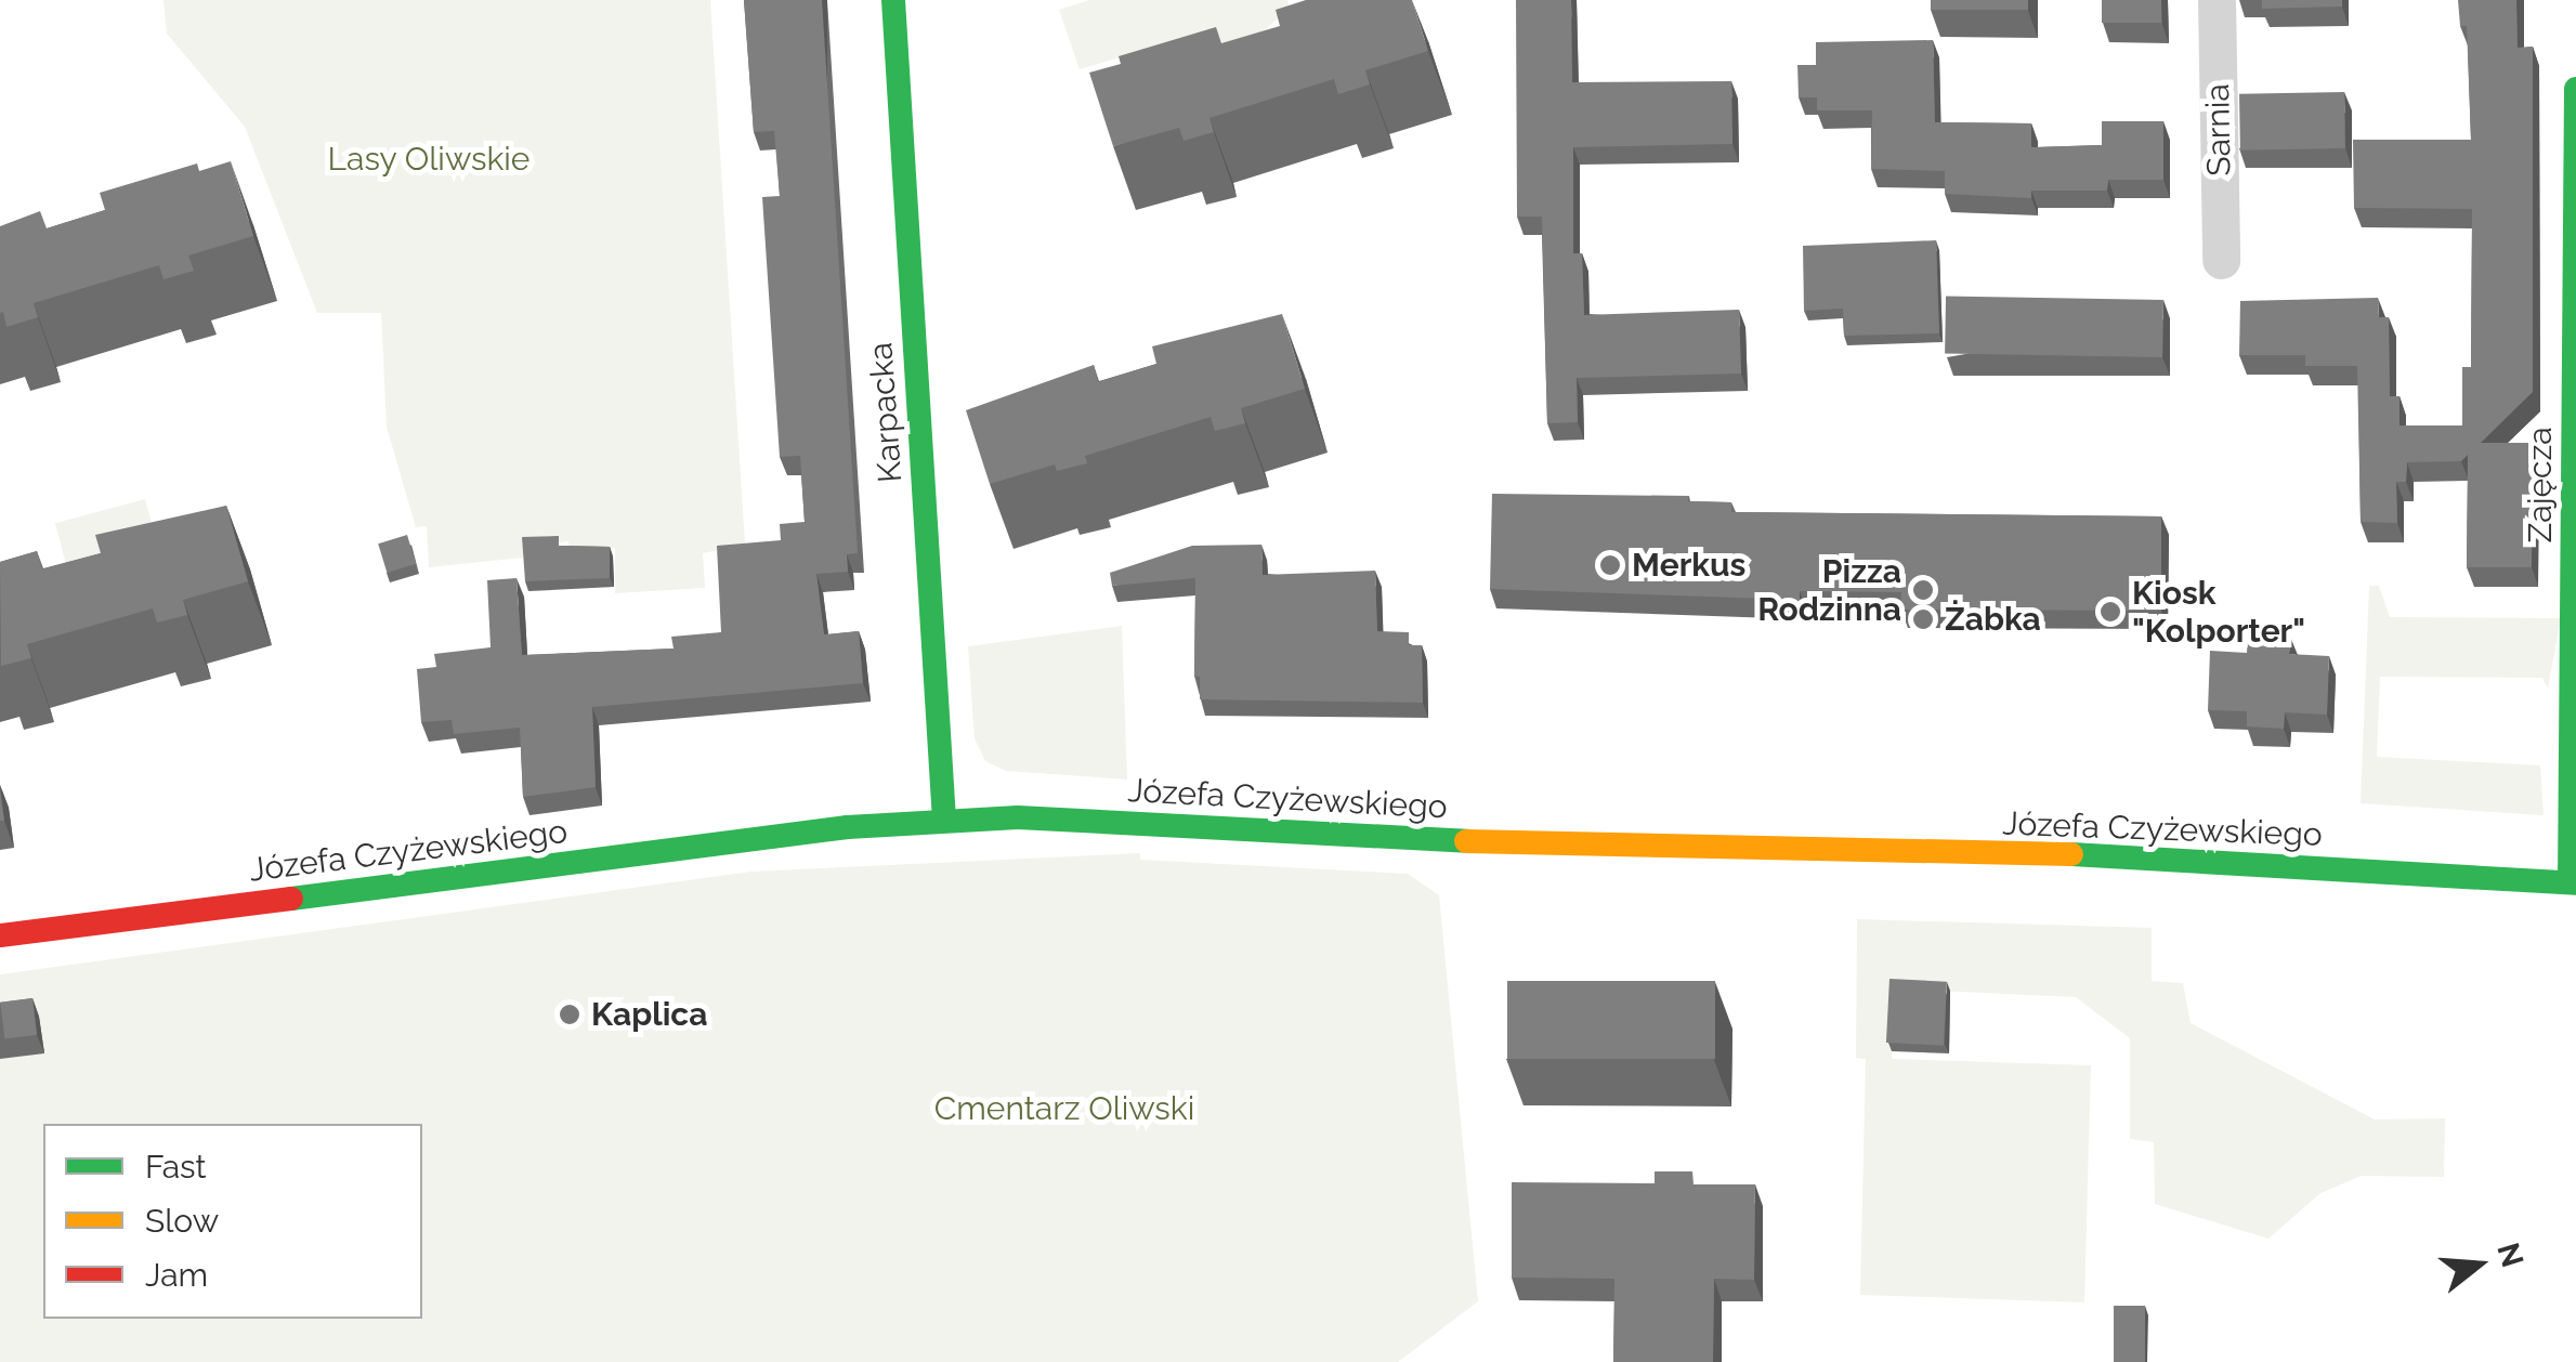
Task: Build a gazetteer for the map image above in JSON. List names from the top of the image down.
{
  "streets": {
    "street": [
      "Sarnia",
      "Karpacka",
      "Zajęcza",
      "Józefa Czyżewskiego"
    ]
  },
  "crossings": [
    ["Karpacka", "Józefa Czyżewskiego"],
    ["Zajęcza", "Józefa Czyżewskiego"]
  ],
  "parks": ["Lasy Oliwskie", "Cmentarz Oliwski"],
  "places": [
    "Merkus",
    "Pizza Rodzinna",
    "Kiosk \"Kolporter\"",
    "Żabka",
    "Kaplica"
  ],
  "legend": ["Fast", "Slow", "Jam"],
  "north": "right"
}
